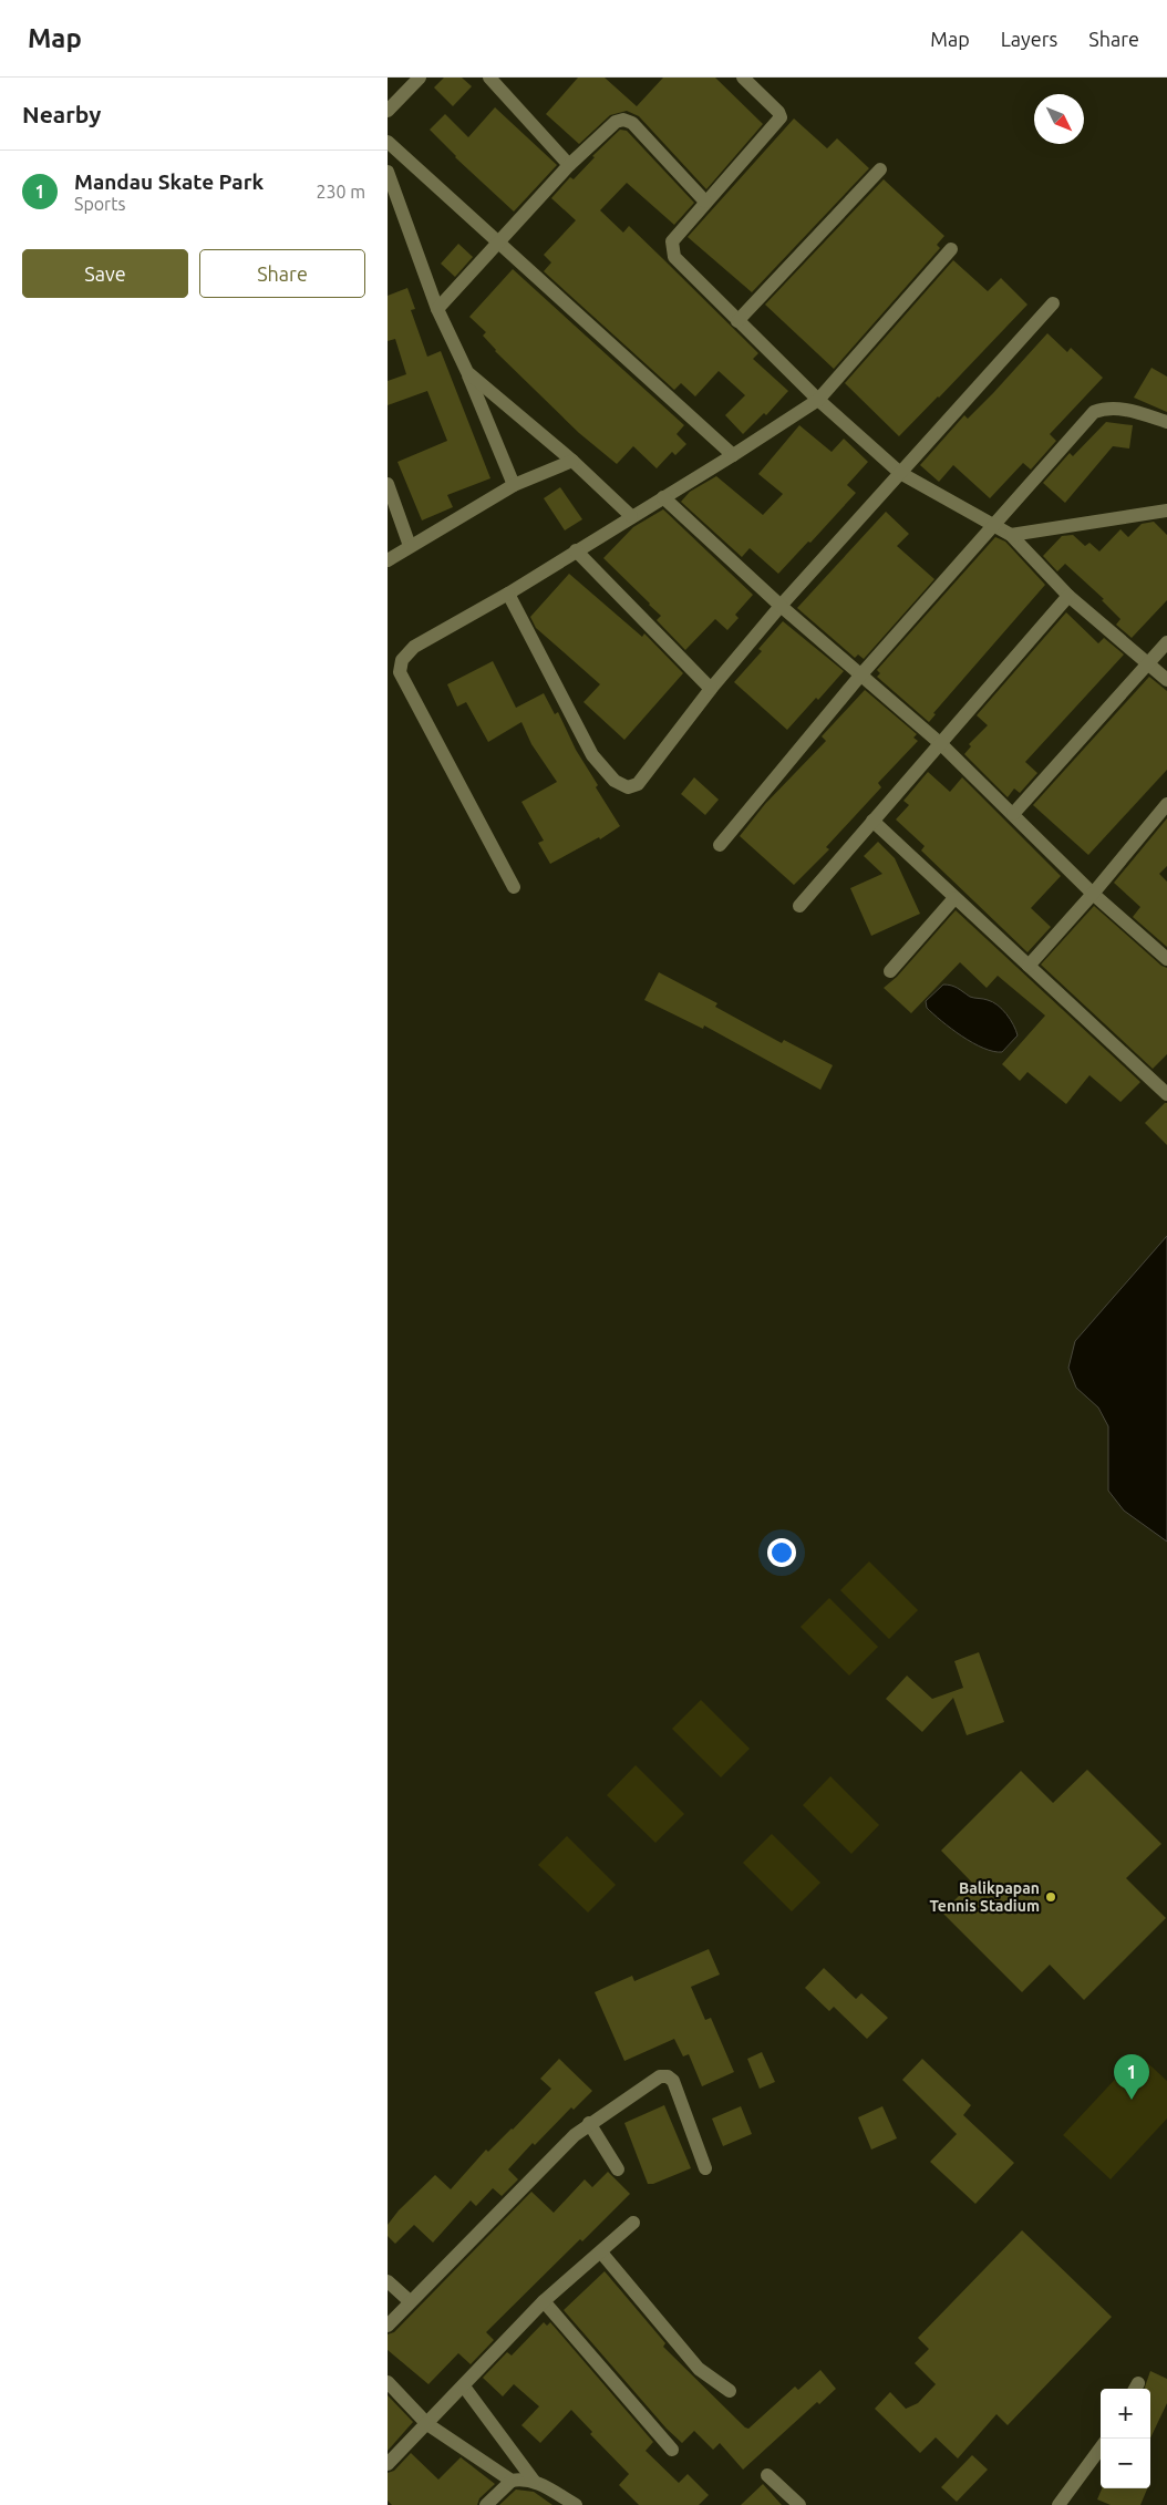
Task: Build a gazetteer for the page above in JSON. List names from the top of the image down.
{
  "places": ["Balikpapan Tennis Stadium"],
  "north": "bottom right",
  "page": {
    "header": "Map",
    "nav": ["Map", "Layers", "Share"],
    "heading": "Nearby",
    "list": [
      {
        "mark": "1",
        "name": "Mandau Skate Park",
        "note": "Sports",
        "value": "230 m"
      }
    ],
    "buttons": ["Save", "Share"],
    "pins": "1",
    "map_buttons": ["+", "−"]
  }
}
